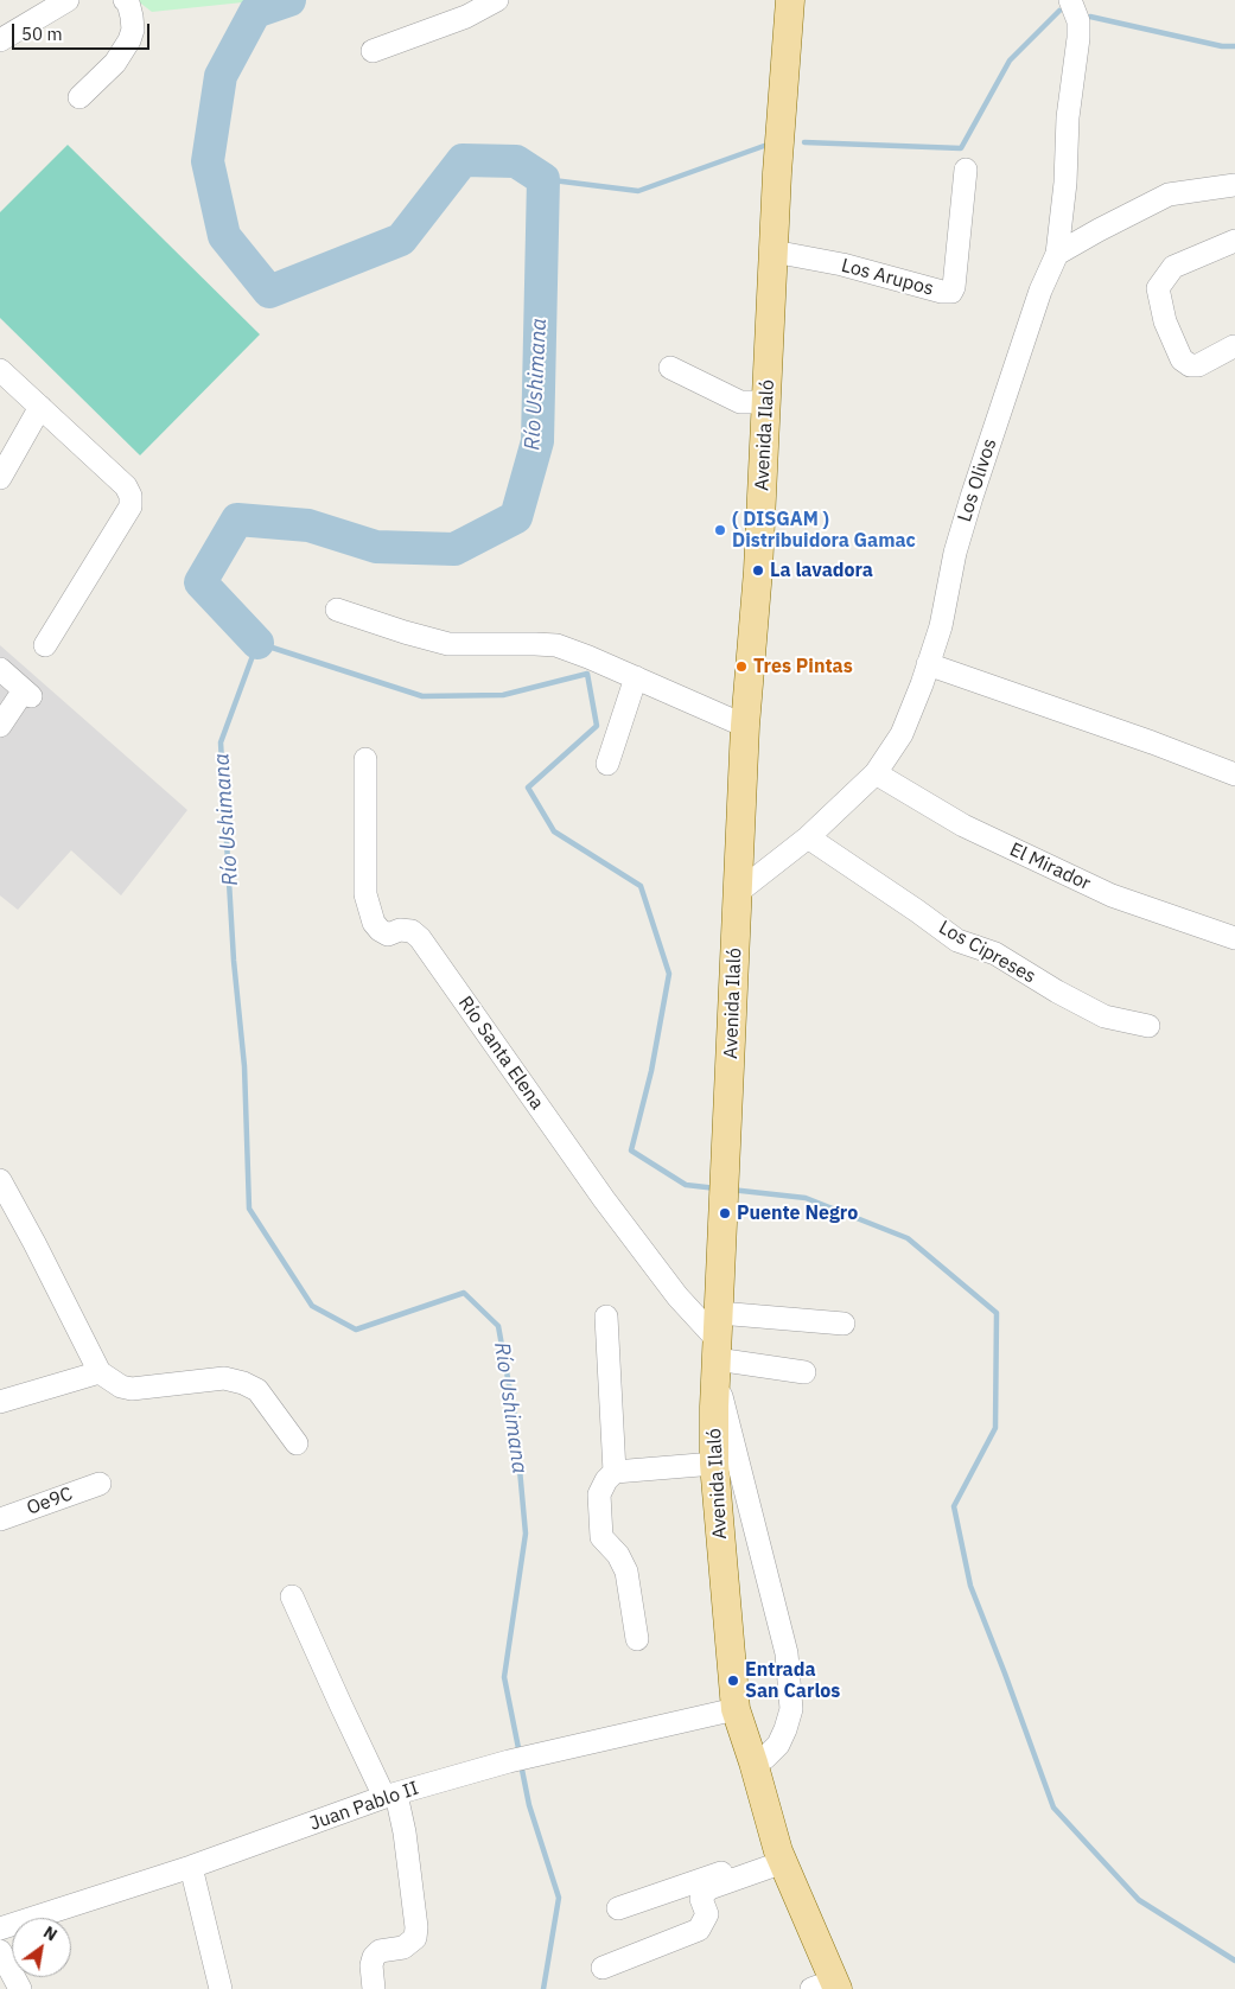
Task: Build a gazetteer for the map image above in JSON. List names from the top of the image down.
{
  "streets": {
    "main road": ["Avenida Ilaló"],
    "street": [
      "Los Arupos",
      "Los Olivos",
      "El Mirador",
      "Los Cipreses",
      "Río Santa Elena",
      "Oe9C",
      "Juan Pablo II"
    ]
  },
  "crossings": [
    ["Los Arupos", "Avenida Ilaló"],
    ["Avenida Ilaló", "Los Olivos"],
    ["Avenida Ilaló", "Río Santa Elena"],
    ["Avenida Ilaló", "Juan Pablo II"],
    ["Los Olivos", "El Mirador"],
    ["Los Olivos", "Los Cipreses"]
  ],
  "water": ["Río Ushimana"],
  "places": [
    "( DISGAM ) Distribuidora Gamac",
    "La lavadora",
    "Tres Pintas",
    "Puente Negro",
    "Entrada San Carlos"
  ],
  "scale_bar": "50 m",
  "north": "top right"
}
